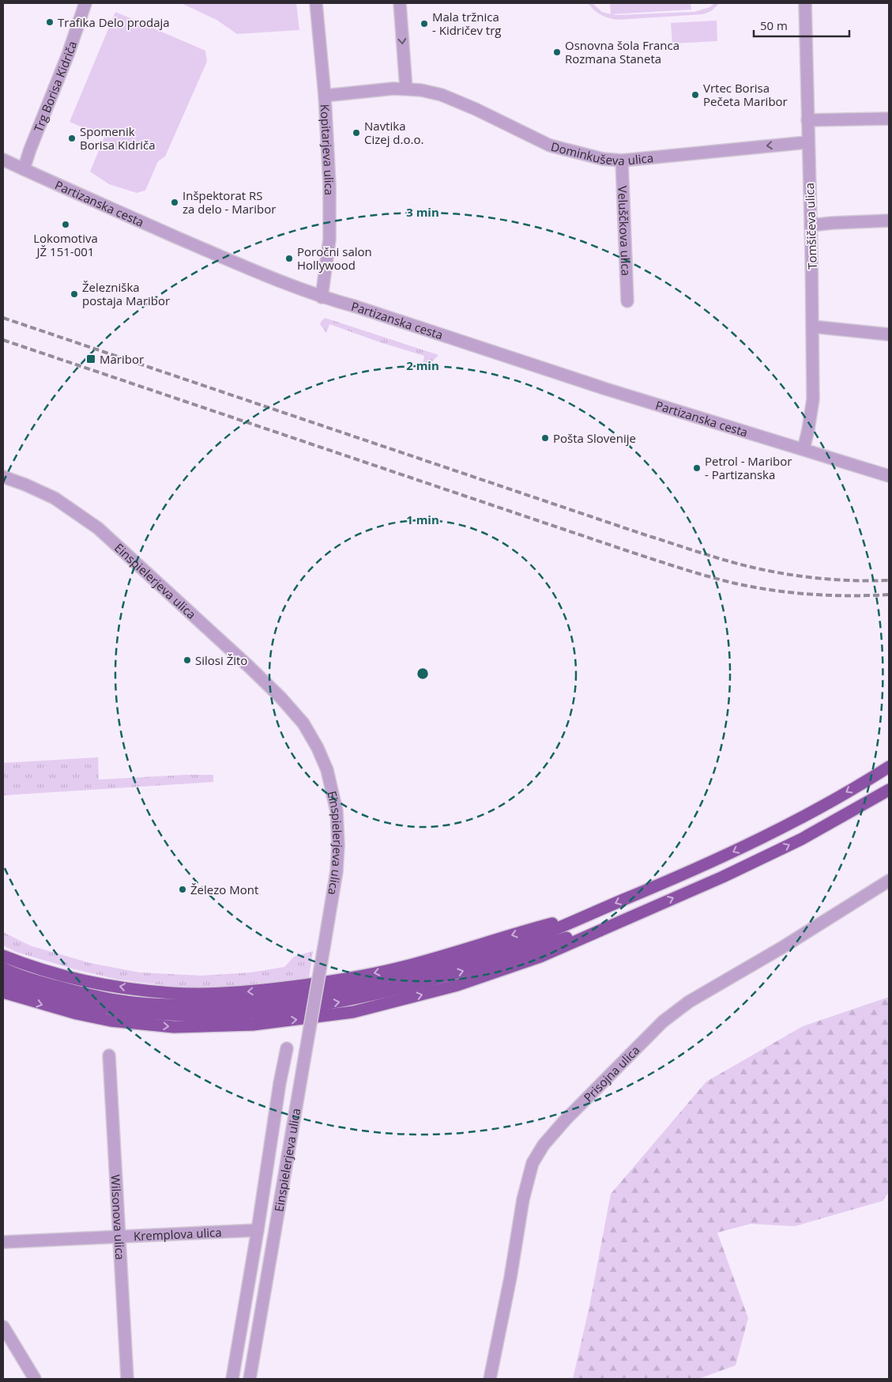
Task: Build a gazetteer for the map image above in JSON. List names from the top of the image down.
{
  "streets": {
    "street": [
      "Trg Borisa Kidriča",
      "Kopitarjeva ulica",
      "Dominkuševa ulica",
      "Partizanska cesta",
      "Tomšičeva ulica",
      "Veluščkova ulica",
      "Einspielerjeva ulica",
      "Prisojna ulica",
      "Wilsonova ulica",
      "Kremplova ulica"
    ]
  },
  "crossings": [
    ["Trg Borisa Kidriča", "Partizanska cesta"],
    ["Kopitarjeva ulica", "Dominkuševa ulica"],
    ["Kopitarjeva ulica", "Partizanska cesta"],
    ["Dominkuševa ulica", "Tomšičeva ulica"],
    ["Dominkuševa ulica", "Veluščkova ulica"],
    ["Partizanska cesta", "Tomšičeva ulica"],
    ["Einspielerjeva ulica", "Kremplova ulica"],
    ["Wilsonova ulica", "Kremplova ulica"]
  ],
  "one_way": ["Dominkuševa ulica"],
  "places": {
    "other": [
      "Trafika Delo prodaja",
      "Mala tržnica - Kidričev trg",
      "Osnovna šola Franca Rozmana Staneta",
      "Vrtec Borisa Pečeta Maribor",
      "Navtika Cizej d.o.o.",
      "Spomenik Borisa Kidriča",
      "Inšpektorat RS za delo - Maribor",
      "Lokomotiva JŽ 151-001",
      "Poročni salon Hollywood",
      "Železniška postaja Maribor",
      "Pošta Slovenije",
      "Petrol - Maribor - Partizanska",
      "Silosi Žito",
      "Železo Mont"
    ],
    "transit": ["Maribor"]
  },
  "scale_bar": "50 m",
  "rings": ["3 min", "2 min", "1 min"]
}
